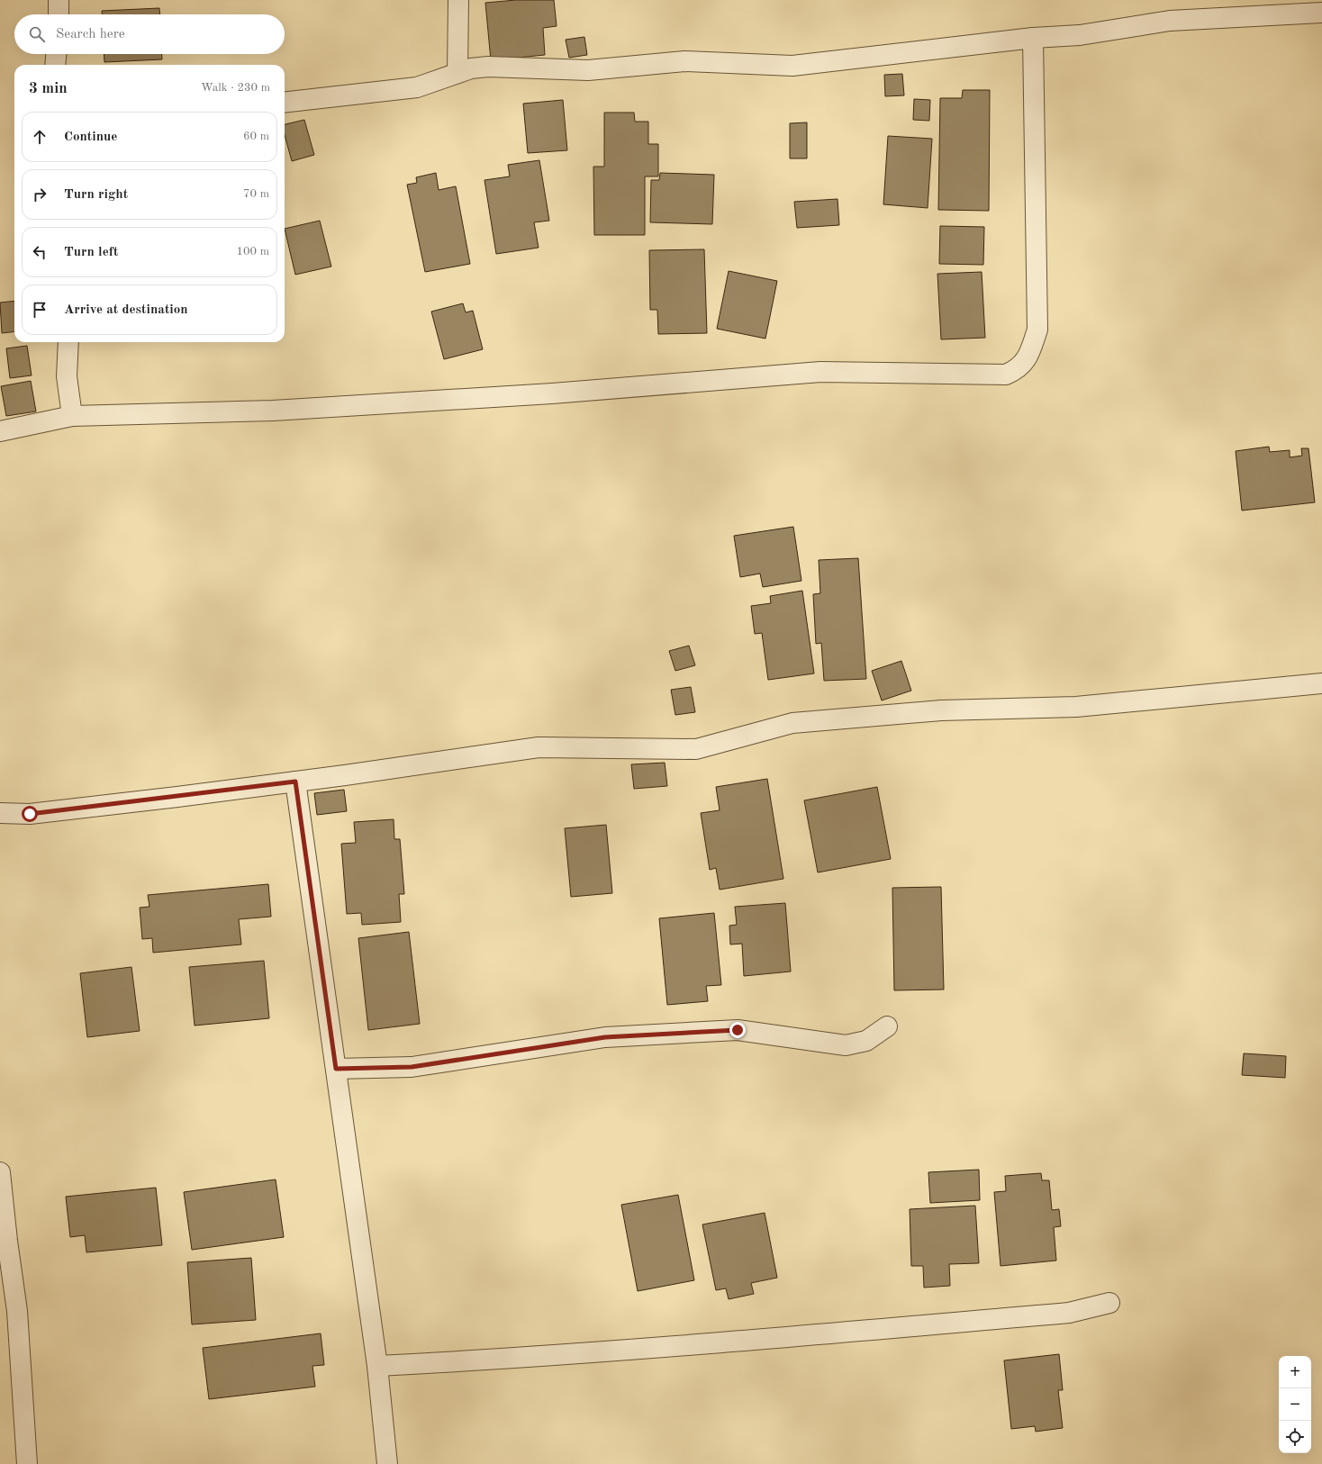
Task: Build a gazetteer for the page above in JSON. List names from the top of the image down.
{
  "page": {
    "search": "Search here",
    "heading": ["3 min", "Walk · 230 m"],
    "list": [
      ["Continue", "60 m"],
      ["Turn right", "70 m"],
      ["Turn left", "100 m"],
      "Arrive at destination"
    ],
    "map_buttons": ["+", "−"]
  }
}
